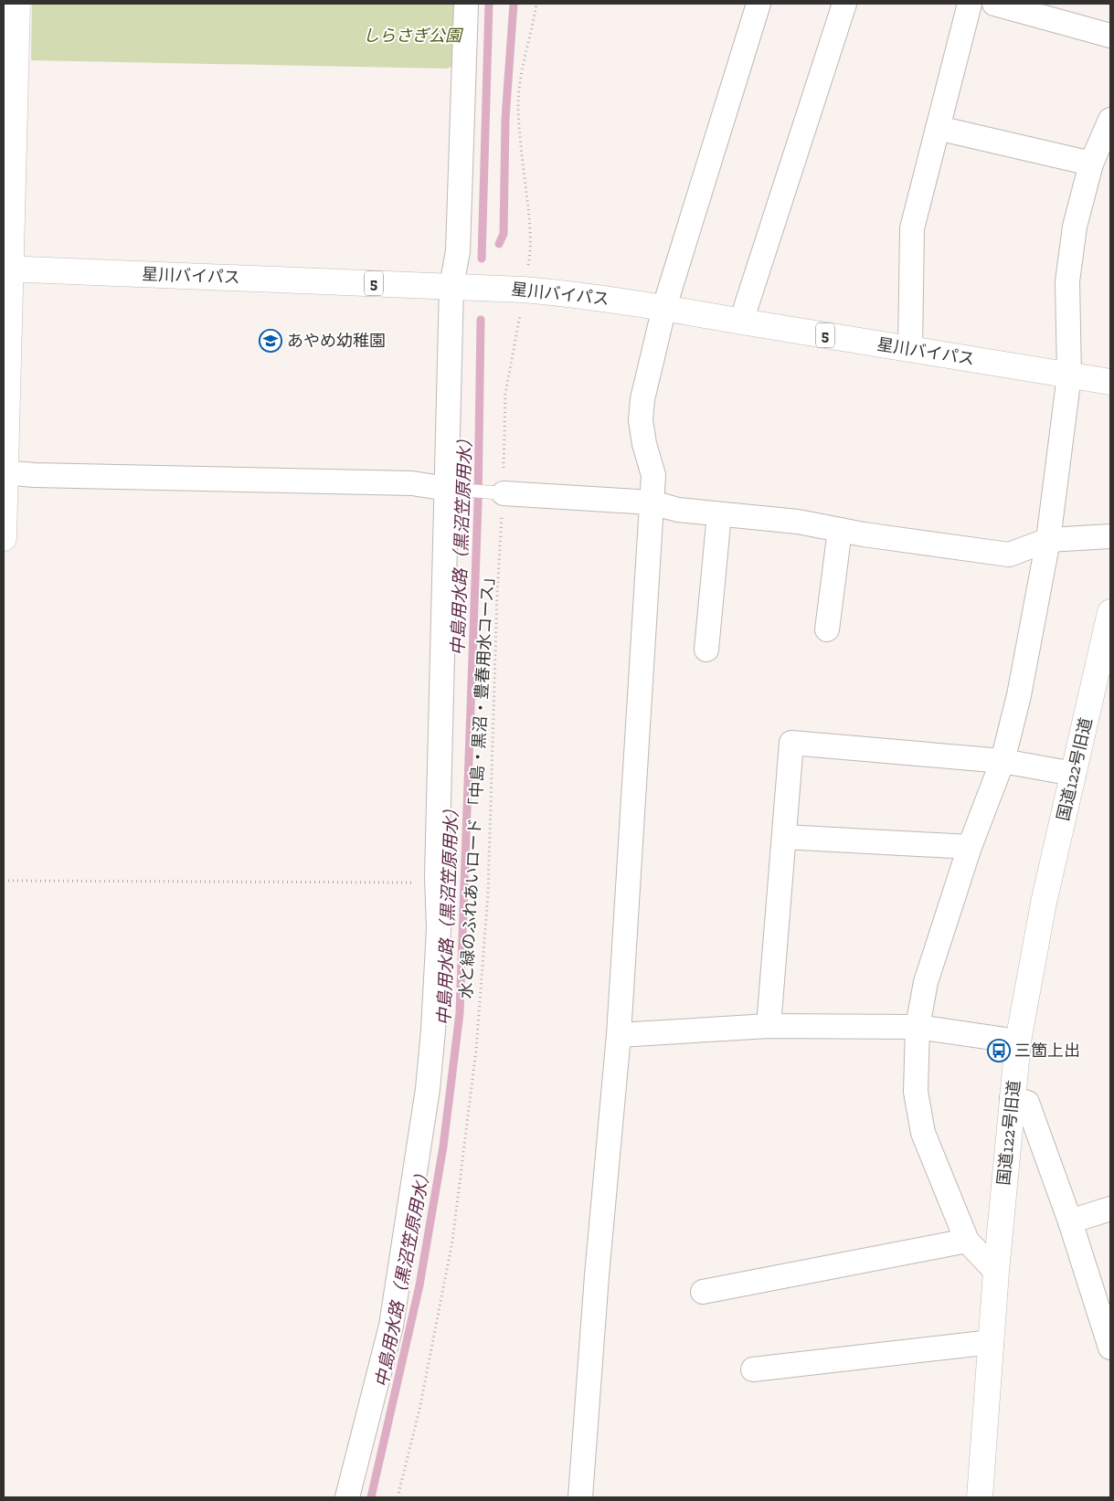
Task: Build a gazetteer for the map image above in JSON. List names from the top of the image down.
{
  "streets": {
    "street": ["星川バイパス", "5", "国道122号旧道"],
    "path": ["水と緑のふれあいロード 「中島・黒沼・豊春用水コース」"]
  },
  "water": ["中島用水路（黒沼笠原用水）"],
  "parks": ["しらさぎ公園"],
  "places": {
    "school or university": ["あやめ幼稚園"],
    "bus stop": ["三箇上出"]
  }
}
